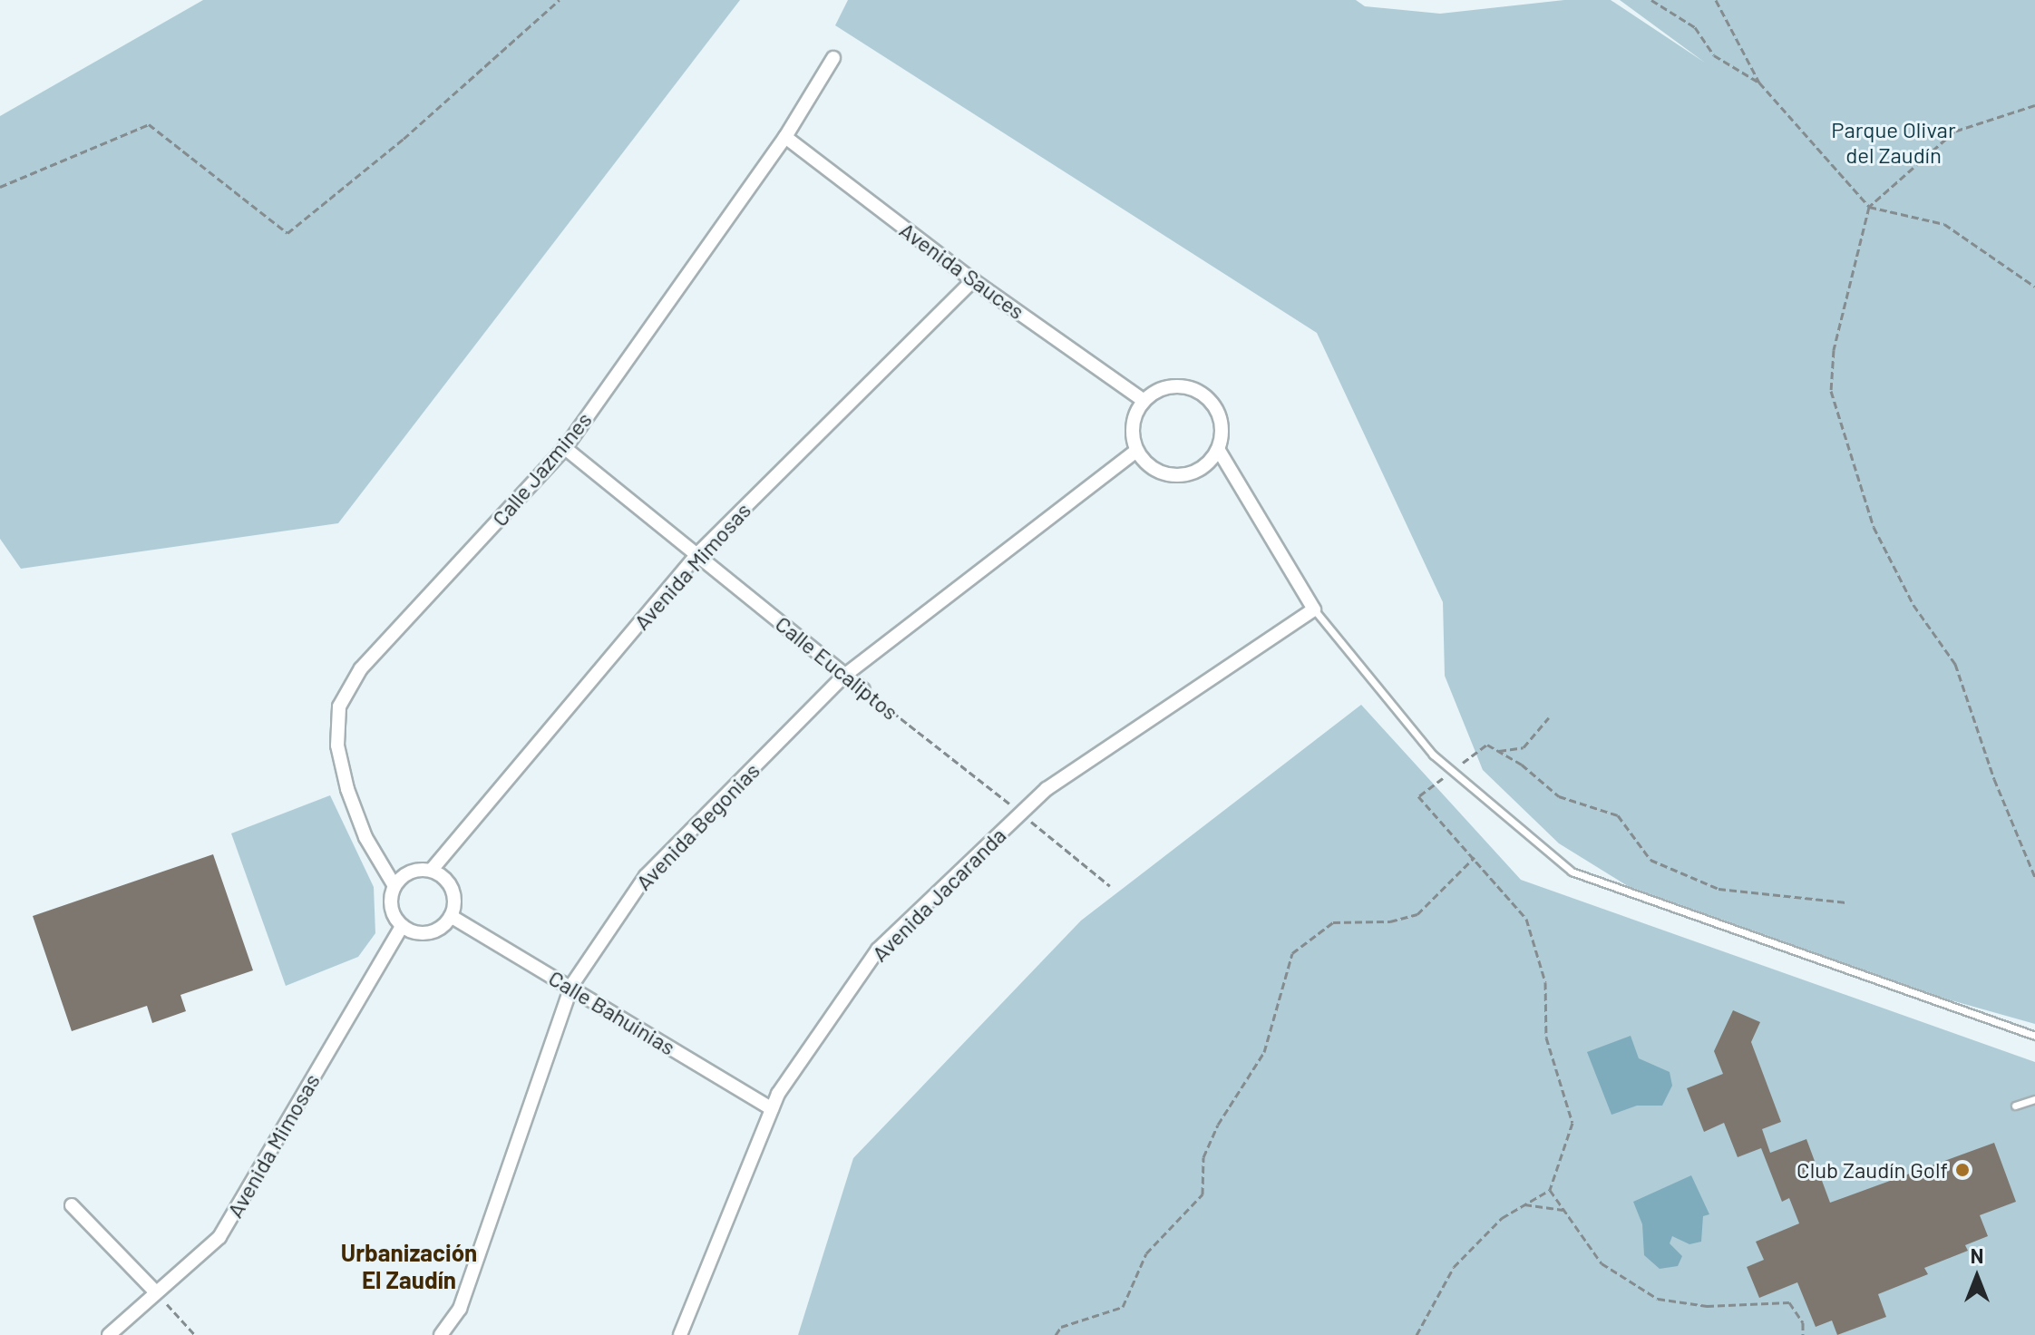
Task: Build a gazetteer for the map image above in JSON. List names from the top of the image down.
{
  "streets": {
    "street": [
      "Avenida Sauces",
      "Calle Jazmines",
      "Avenida Mimosas",
      "Calle Eucaliptos",
      "Avenida Begonias",
      "Avenida Jacaranda",
      "Calle Bahuinias"
    ]
  },
  "crossings": [
    ["Avenida Sauces", "Calle Jazmines"],
    ["Avenida Sauces", "Avenida Mimosas"],
    ["Avenida Sauces", "Avenida Begonias"],
    ["Calle Jazmines", "Avenida Mimosas"],
    ["Calle Jazmines", "Calle Eucaliptos"],
    ["Calle Jazmines", "Calle Bahuinias"],
    ["Avenida Mimosas", "Calle Eucaliptos"],
    ["Avenida Mimosas", "Calle Bahuinias"],
    ["Calle Eucaliptos", "Avenida Begonias"],
    ["Calle Eucaliptos", "Avenida Jacaranda"],
    ["Avenida Begonias", "Calle Bahuinias"],
    ["Avenida Jacaranda", "Calle Bahuinias"]
  ],
  "districts": ["Urbanización El Zaudín"],
  "parks": ["Parque Olivar del Zaudín"],
  "places": ["Club Zaudín Golf"],
  "north": "top"
}
